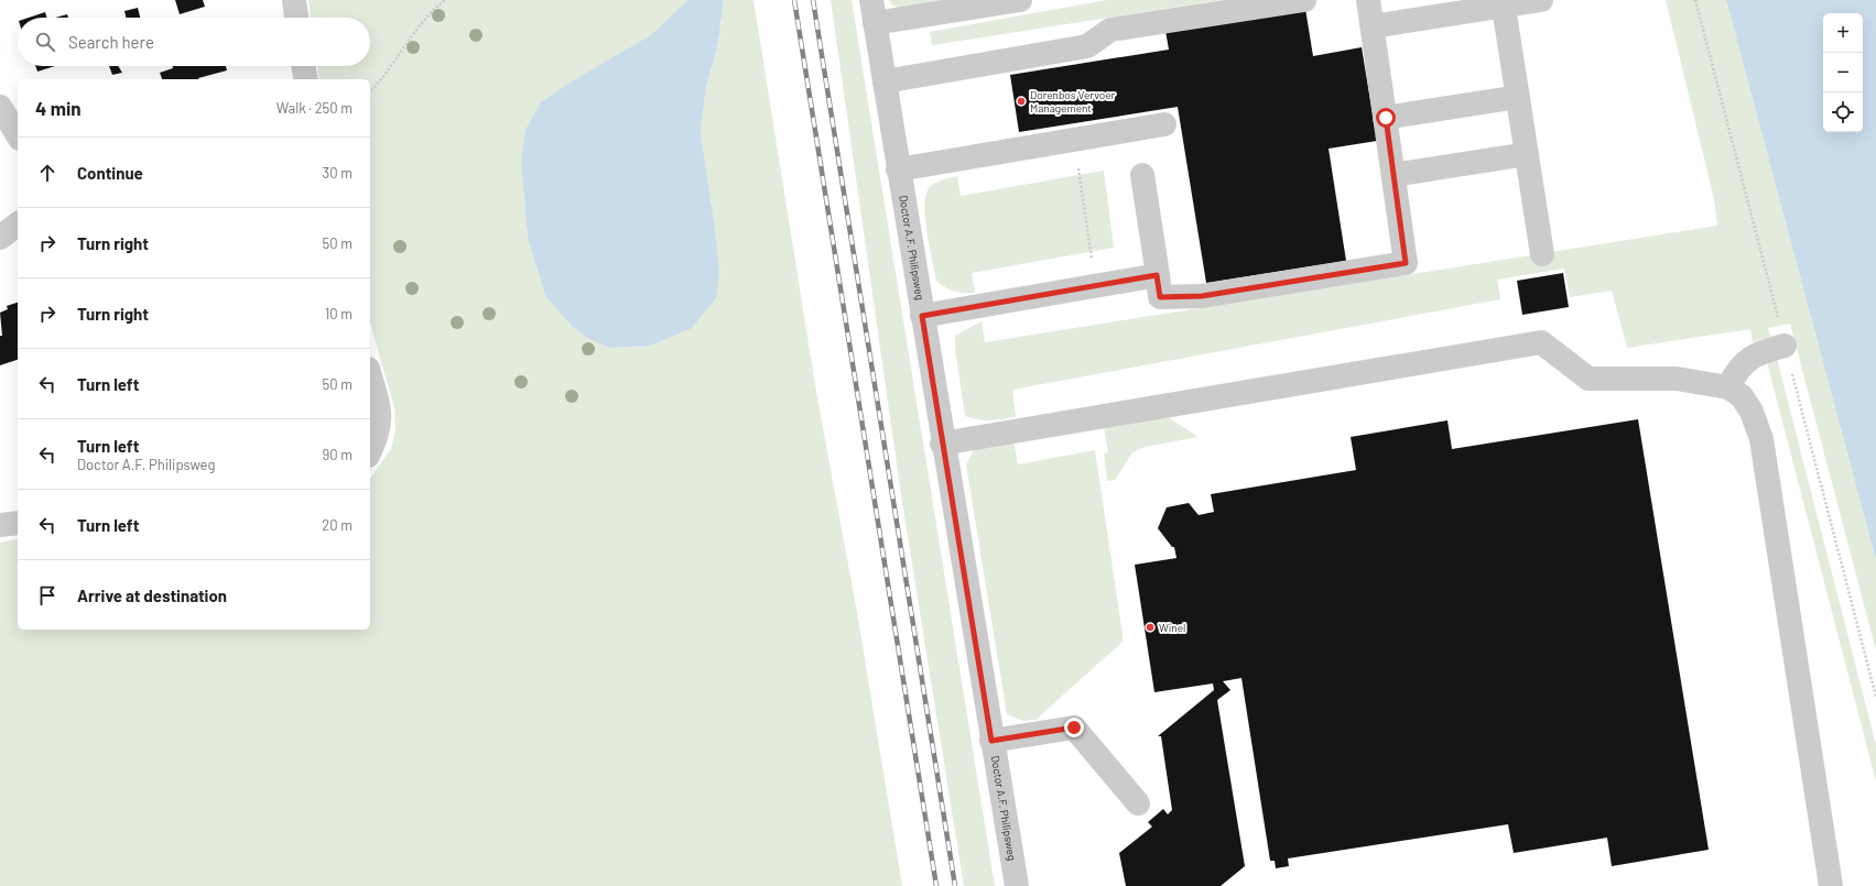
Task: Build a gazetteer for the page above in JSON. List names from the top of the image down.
{
  "streets": {
    "street": ["Doctor A.F. Philipsweg"]
  },
  "places": ["Dorenbos Vervoer Management", "Winel"],
  "page": {
    "map_buttons": ["+", "−"],
    "search": "Search here",
    "heading": ["4 min", "Walk · 250 m"],
    "list": [
      ["Continue", "30 m"],
      ["Turn right", "50 m"],
      ["Turn right", "10 m"],
      ["Turn left", "50 m"],
      ["Turn left", "Doctor A.F. Philipsweg", "90 m"],
      ["Turn left", "20 m"],
      "Arrive at destination"
    ]
  }
}
